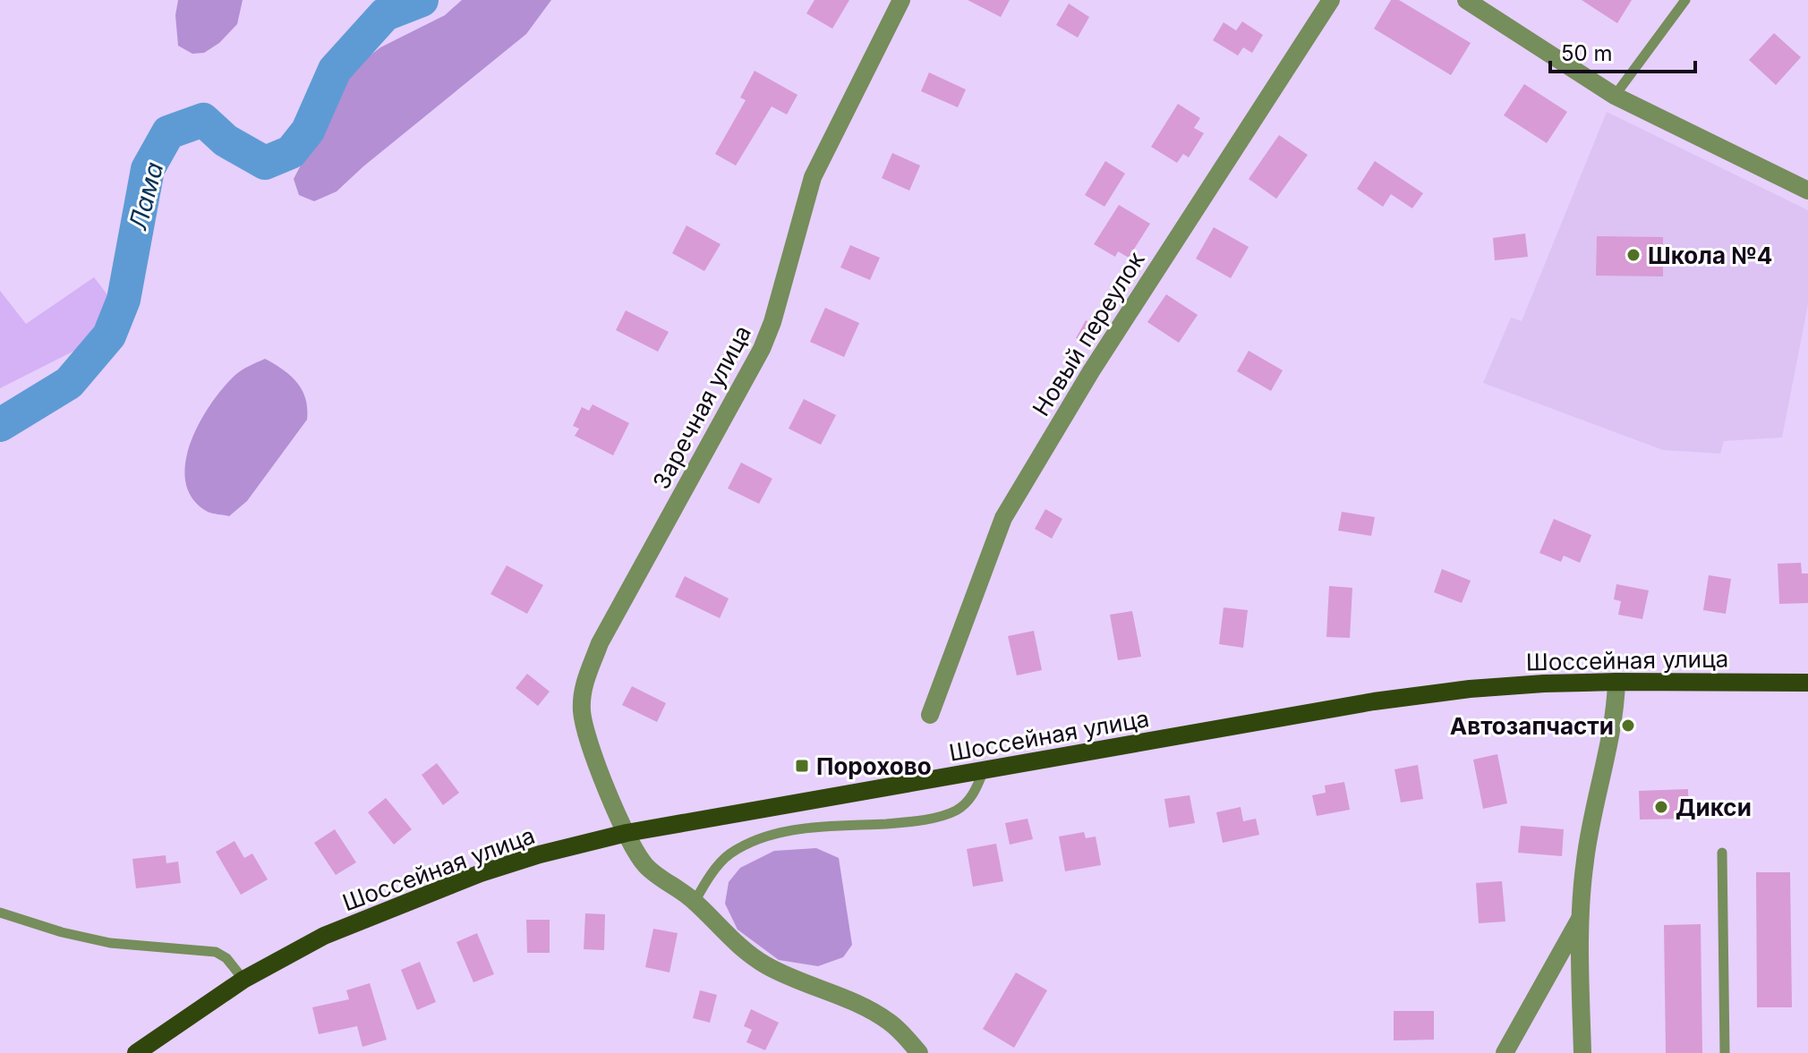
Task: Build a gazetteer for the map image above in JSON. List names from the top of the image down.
{
  "streets": {
    "main road": ["Шоссейная улица"],
    "street": ["Новый переулок", "Заречная улица"]
  },
  "crossings": [
    ["Заречная улица", "Шоссейная улица"]
  ],
  "water": ["Лама"],
  "places": {
    "other": ["Школа №4", "Автозапчасти", "Дикси"],
    "transit": ["Порохово"]
  },
  "scale_bar": "50 m"
}
